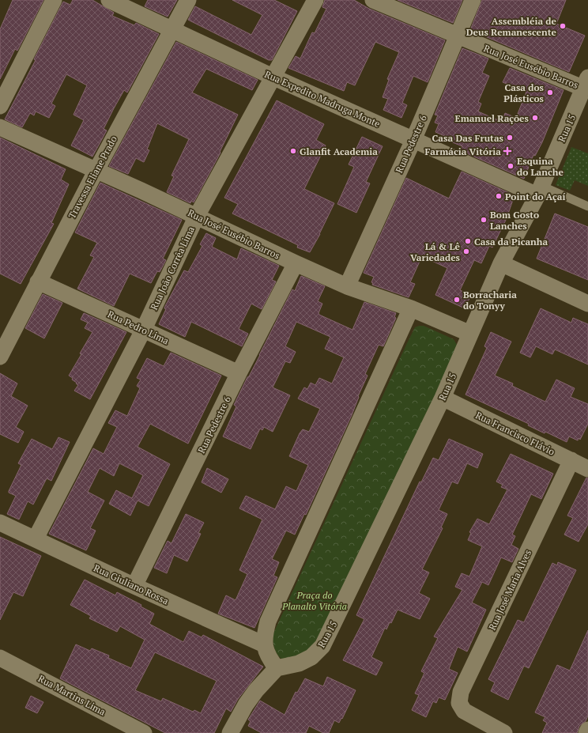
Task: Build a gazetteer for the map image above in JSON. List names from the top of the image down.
{
  "streets": {
    "street": [
      "Rua José Eusébio Barros",
      "Rua Expedito Madruga Monte",
      "Rua 15",
      "Rua Pedestre 6",
      "Travessa Eliane Prado",
      "Rua João Corrêa Lima",
      "Rua Pedro Lima",
      "Rua Francisco Flávio",
      "Rua Giuliano Rossa",
      "Rua José Maria Alves",
      "Rua Martins Lima"
    ]
  },
  "crossings": [
    ["Rua José Eusébio Barros", "Rua 15"],
    ["Rua José Eusébio Barros", "Rua Pedestre 6"],
    ["Rua José Eusébio Barros", "Travessa Eliane Prado"],
    ["Rua José Eusébio Barros", "Rua João Corrêa Lima"],
    ["Rua Expedito Madruga Monte", "Rua 15"],
    ["Rua Expedito Madruga Monte", "Rua Pedestre 6"],
    ["Rua Expedito Madruga Monte", "Travessa Eliane Prado"],
    ["Rua Expedito Madruga Monte", "Rua João Corrêa Lima"],
    ["Rua 15", "Rua Francisco Flávio"],
    ["Rua Pedestre 6", "Rua Pedro Lima"],
    ["Rua Pedestre 6", "Rua Giuliano Rossa"],
    ["Travessa Eliane Prado", "Rua Pedro Lima"],
    ["Rua João Corrêa Lima", "Rua Pedro Lima"],
    ["Rua João Corrêa Lima", "Rua Giuliano Rossa"],
    ["Rua Francisco Flávio", "Rua José Maria Alves"]
  ],
  "parks": ["Praça do Planalto Vitória"],
  "places": {
    "other": [
      "Assembléia de Deus Remanescente",
      "Casa dos Plásticos",
      "Emanuel Rações",
      "Casa Das Frutas",
      "Glanfit Academia",
      "Esquina do Lanche",
      "Point do Açaí",
      "Bom Gosto Lanches",
      "Casa da Picanha",
      "Lá & Lê Variedades",
      "Borracharia do Tonyy"
    ],
    "health": ["Farmácia Vitória"]
  }
}
